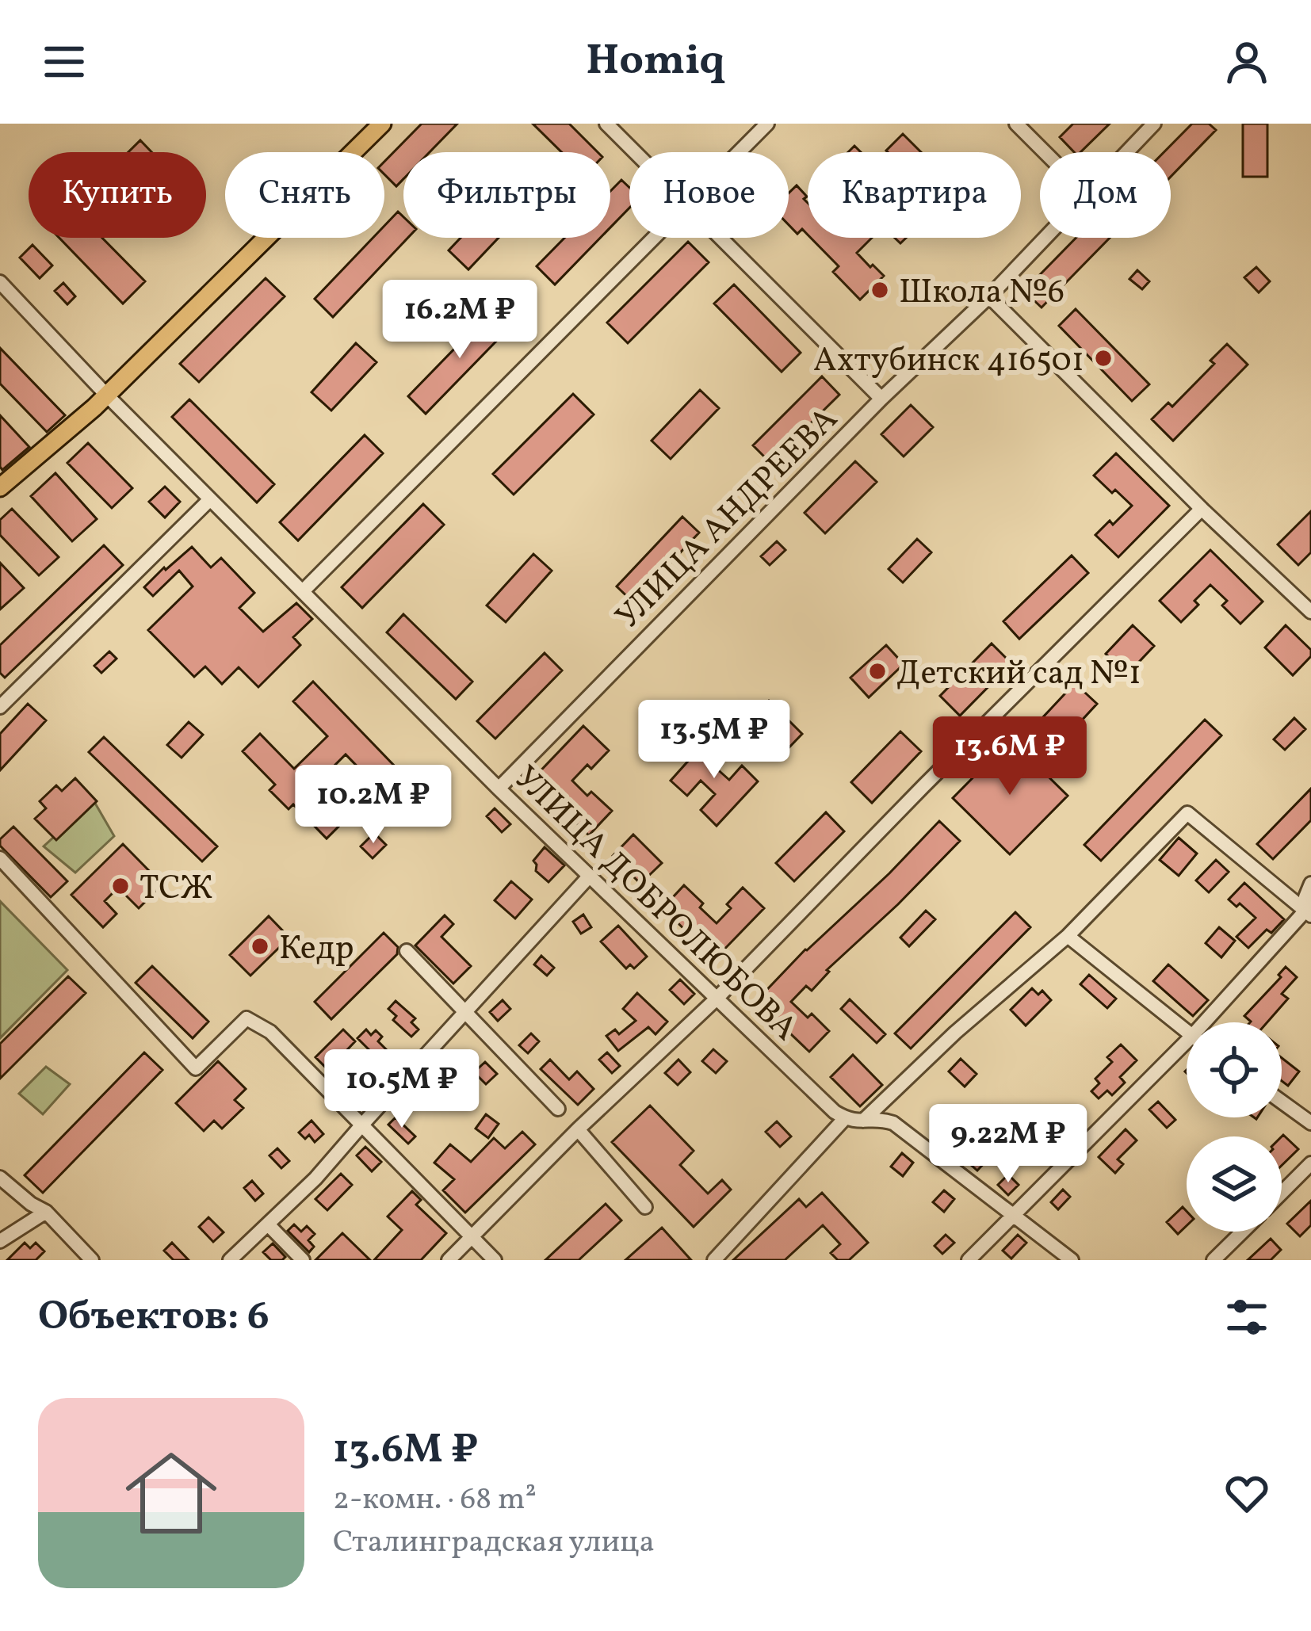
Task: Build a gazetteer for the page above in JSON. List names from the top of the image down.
{
  "streets": {
    "street": ["УЛИЦА АНДРЕЕВА", "УЛИЦА ДОБРОЛЮБОВА"]
  },
  "crossings": [
    ["УЛИЦА АНДРЕЕВА", "УЛИЦА ДОБРОЛЮБОВА"]
  ],
  "places": [
    "Школа №6",
    "Ахтубинск 416501",
    "Детский сад №1",
    "ТСЖ",
    "Кедр"
  ],
  "page": {
    "header": "Homiq",
    "chip": [
      "Купить",
      "Снять",
      "Фильтры",
      "Новое",
      "Квартира",
      "Дом"
    ],
    "price": [
      "16.2M ₽",
      "13.5M ₽",
      "13.6M ₽",
      "10.2M ₽",
      "10.5M ₽",
      "9.22M ₽"
    ],
    "heading": "Объектов: 6",
    "list": [
      {
        "name": "13.6M ₽",
        "note": "2-комн. · 68 m² · Сталинградская улица"
      }
    ]
  }
}
